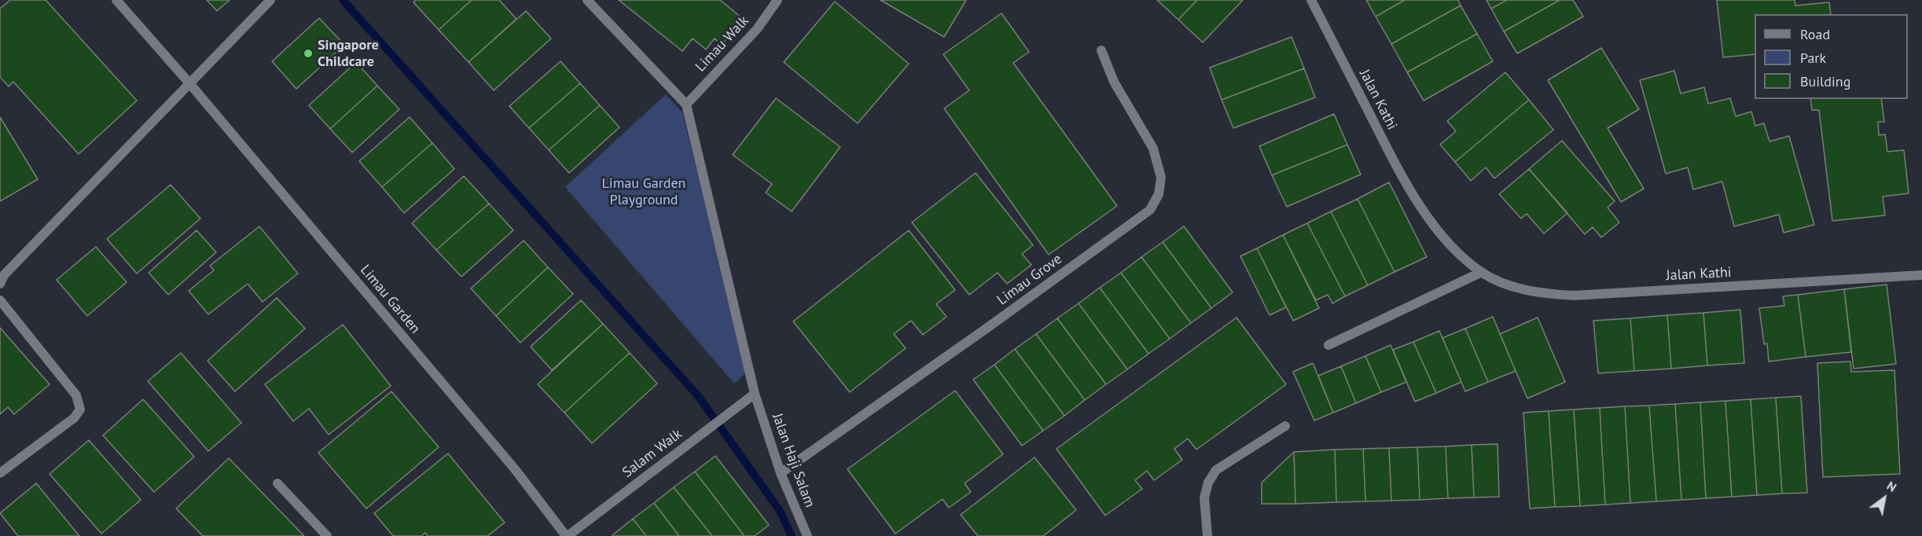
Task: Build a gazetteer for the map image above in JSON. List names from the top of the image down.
{
  "streets": {
    "street": [
      "Limau Walk",
      "Jalan Kathi",
      "Limau Grove",
      "Limau Garden",
      "Salam Walk",
      "Jalan Haji Salam"
    ]
  },
  "crossings": [
    ["Limau Grove", "Jalan Haji Salam"],
    ["Limau Garden", "Salam Walk"],
    ["Salam Walk", "Jalan Haji Salam"]
  ],
  "parks": ["Limau Garden Playground"],
  "places": ["Singapore Childcare"],
  "legend": ["Road", "Park", "Building"],
  "north": "top right"
}
